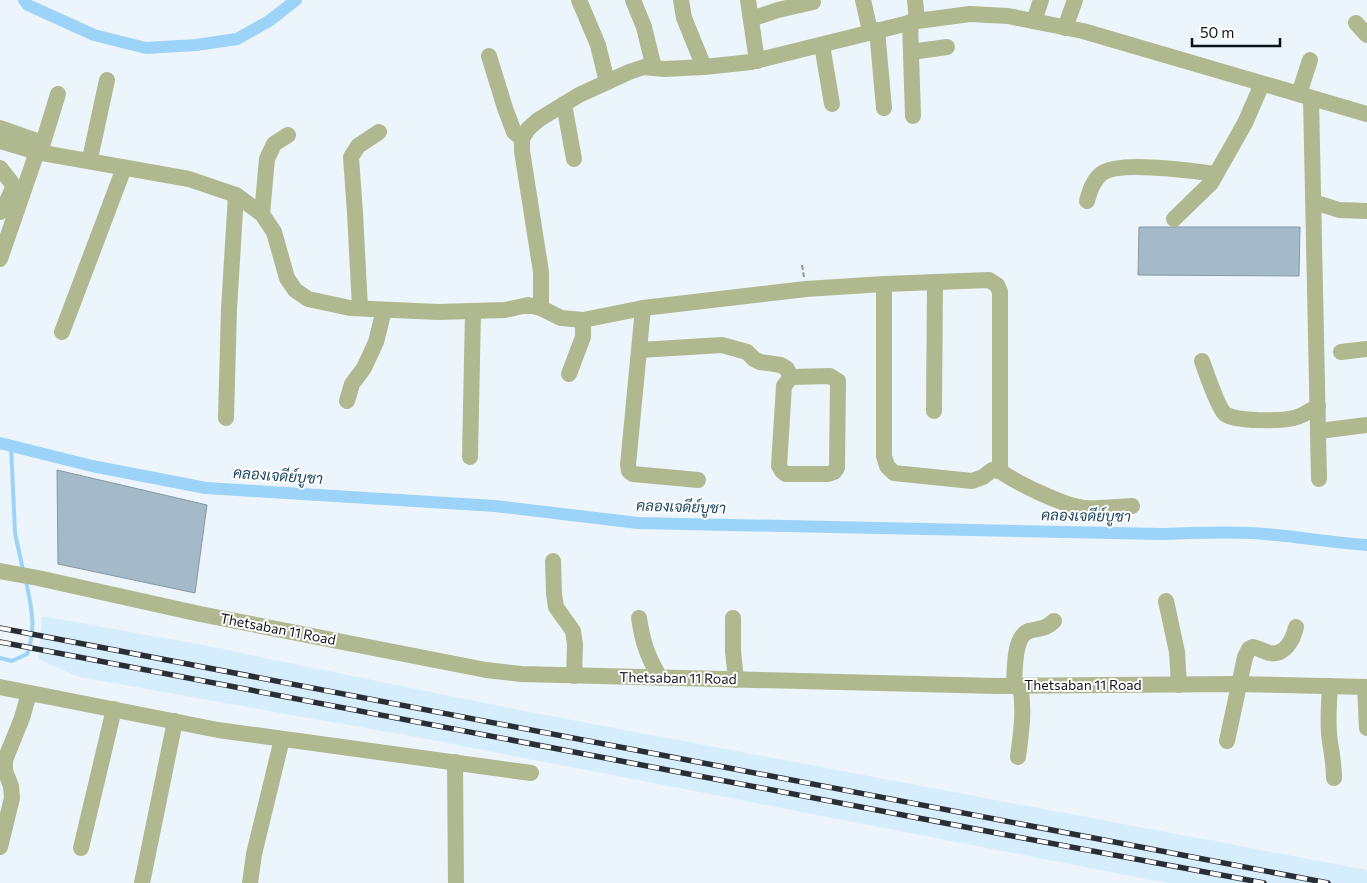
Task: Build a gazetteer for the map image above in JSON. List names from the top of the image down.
{
  "streets": {
    "street": ["Thetsaban 11 Road"]
  },
  "water": ["คลองเจดีย์บูชา"],
  "scale_bar": "50 m"
}
